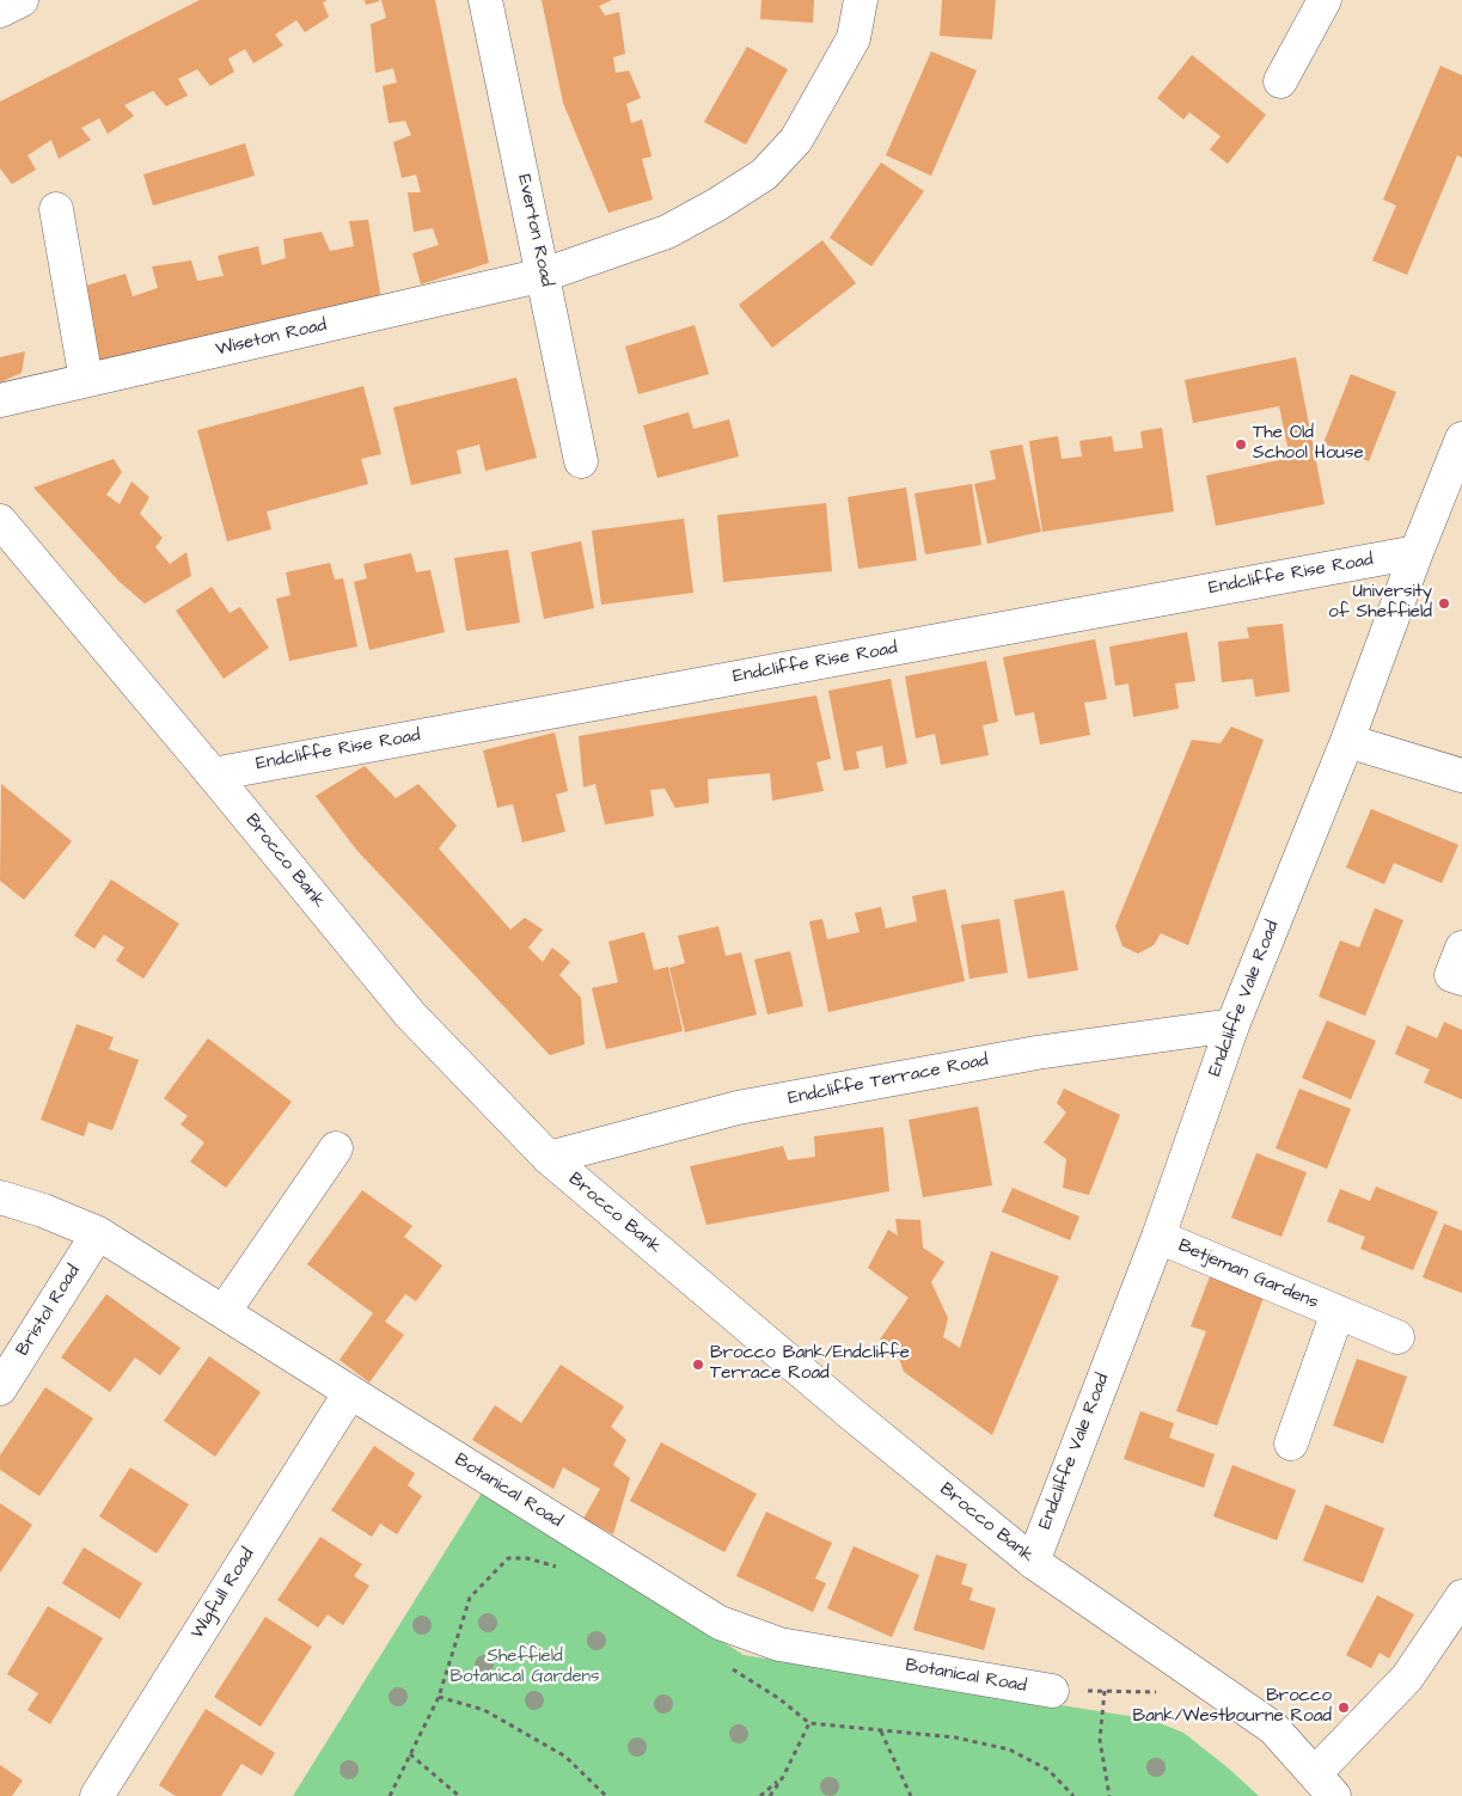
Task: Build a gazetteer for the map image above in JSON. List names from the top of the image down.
{
  "streets": {
    "street": [
      "Everton Road",
      "Wiseton Road",
      "Endcliffe Rise Road",
      "Brocco Bank",
      "Endcliffe Vale Road",
      "Endcliffe Terrace Road",
      "Betjeman Gardens",
      "Bristol Road",
      "Botanical Road",
      "Wigfull Road"
    ]
  },
  "crossings": [
    ["Everton Road", "Wiseton Road"],
    ["Endcliffe Rise Road", "Brocco Bank"],
    ["Endcliffe Rise Road", "Endcliffe Vale Road"],
    ["Brocco Bank", "Endcliffe Vale Road"],
    ["Brocco Bank", "Endcliffe Terrace Road"],
    ["Endcliffe Vale Road", "Endcliffe Terrace Road"],
    ["Endcliffe Vale Road", "Betjeman Gardens"],
    ["Bristol Road", "Botanical Road"],
    ["Botanical Road", "Wigfull Road"]
  ],
  "parks": ["Sheffield Botanical Gardens"],
  "places": [
    "The Old School House",
    "University of Sheffield",
    "Brocco Bank/Endcliffe Terrace Road",
    "Brocco Bank/Westbourne Road"
  ]
}
